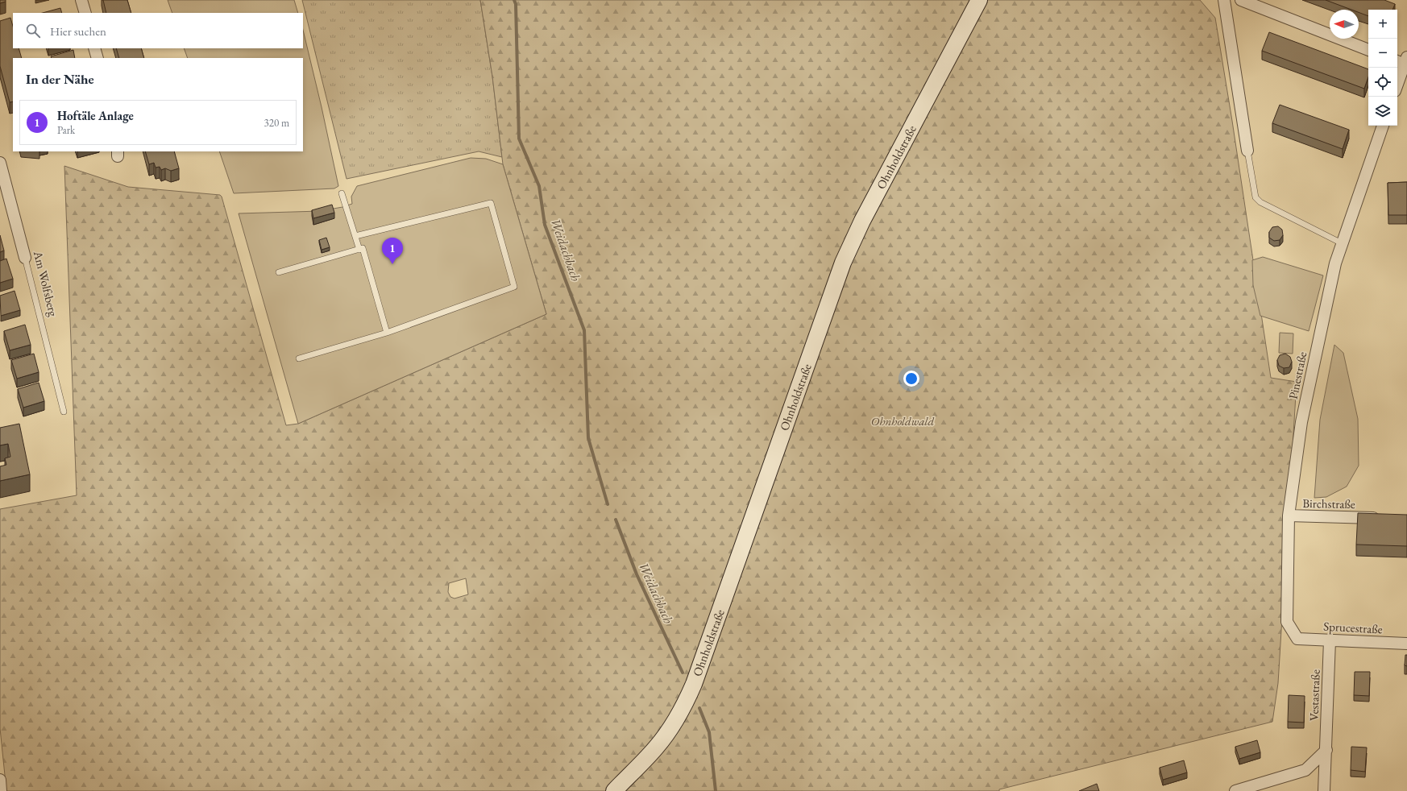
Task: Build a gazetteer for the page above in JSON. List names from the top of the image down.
{
  "streets": {
    "main road": ["Ohnholdstraße"],
    "street": [
      "Am Wolfsberg",
      "Pinestraße",
      "Birchstraße",
      "Sprucestraße",
      "Vestastraße"
    ]
  },
  "crossings": [
    ["Pinestraße", "Birchstraße"],
    ["Pinestraße", "Sprucestraße"],
    ["Sprucestraße", "Vestastraße"]
  ],
  "water": ["Weidachbach"],
  "parks": ["Ohnholdwald"],
  "north": "left",
  "page": {
    "map_buttons": ["+", "−"],
    "search": "Hier suchen",
    "heading": "In der Nähe",
    "list": [
      {
        "mark": "1",
        "name": "Hoftäle Anlage",
        "note": "Park",
        "value": "320 m"
      }
    ],
    "pins": "1"
  }
}
